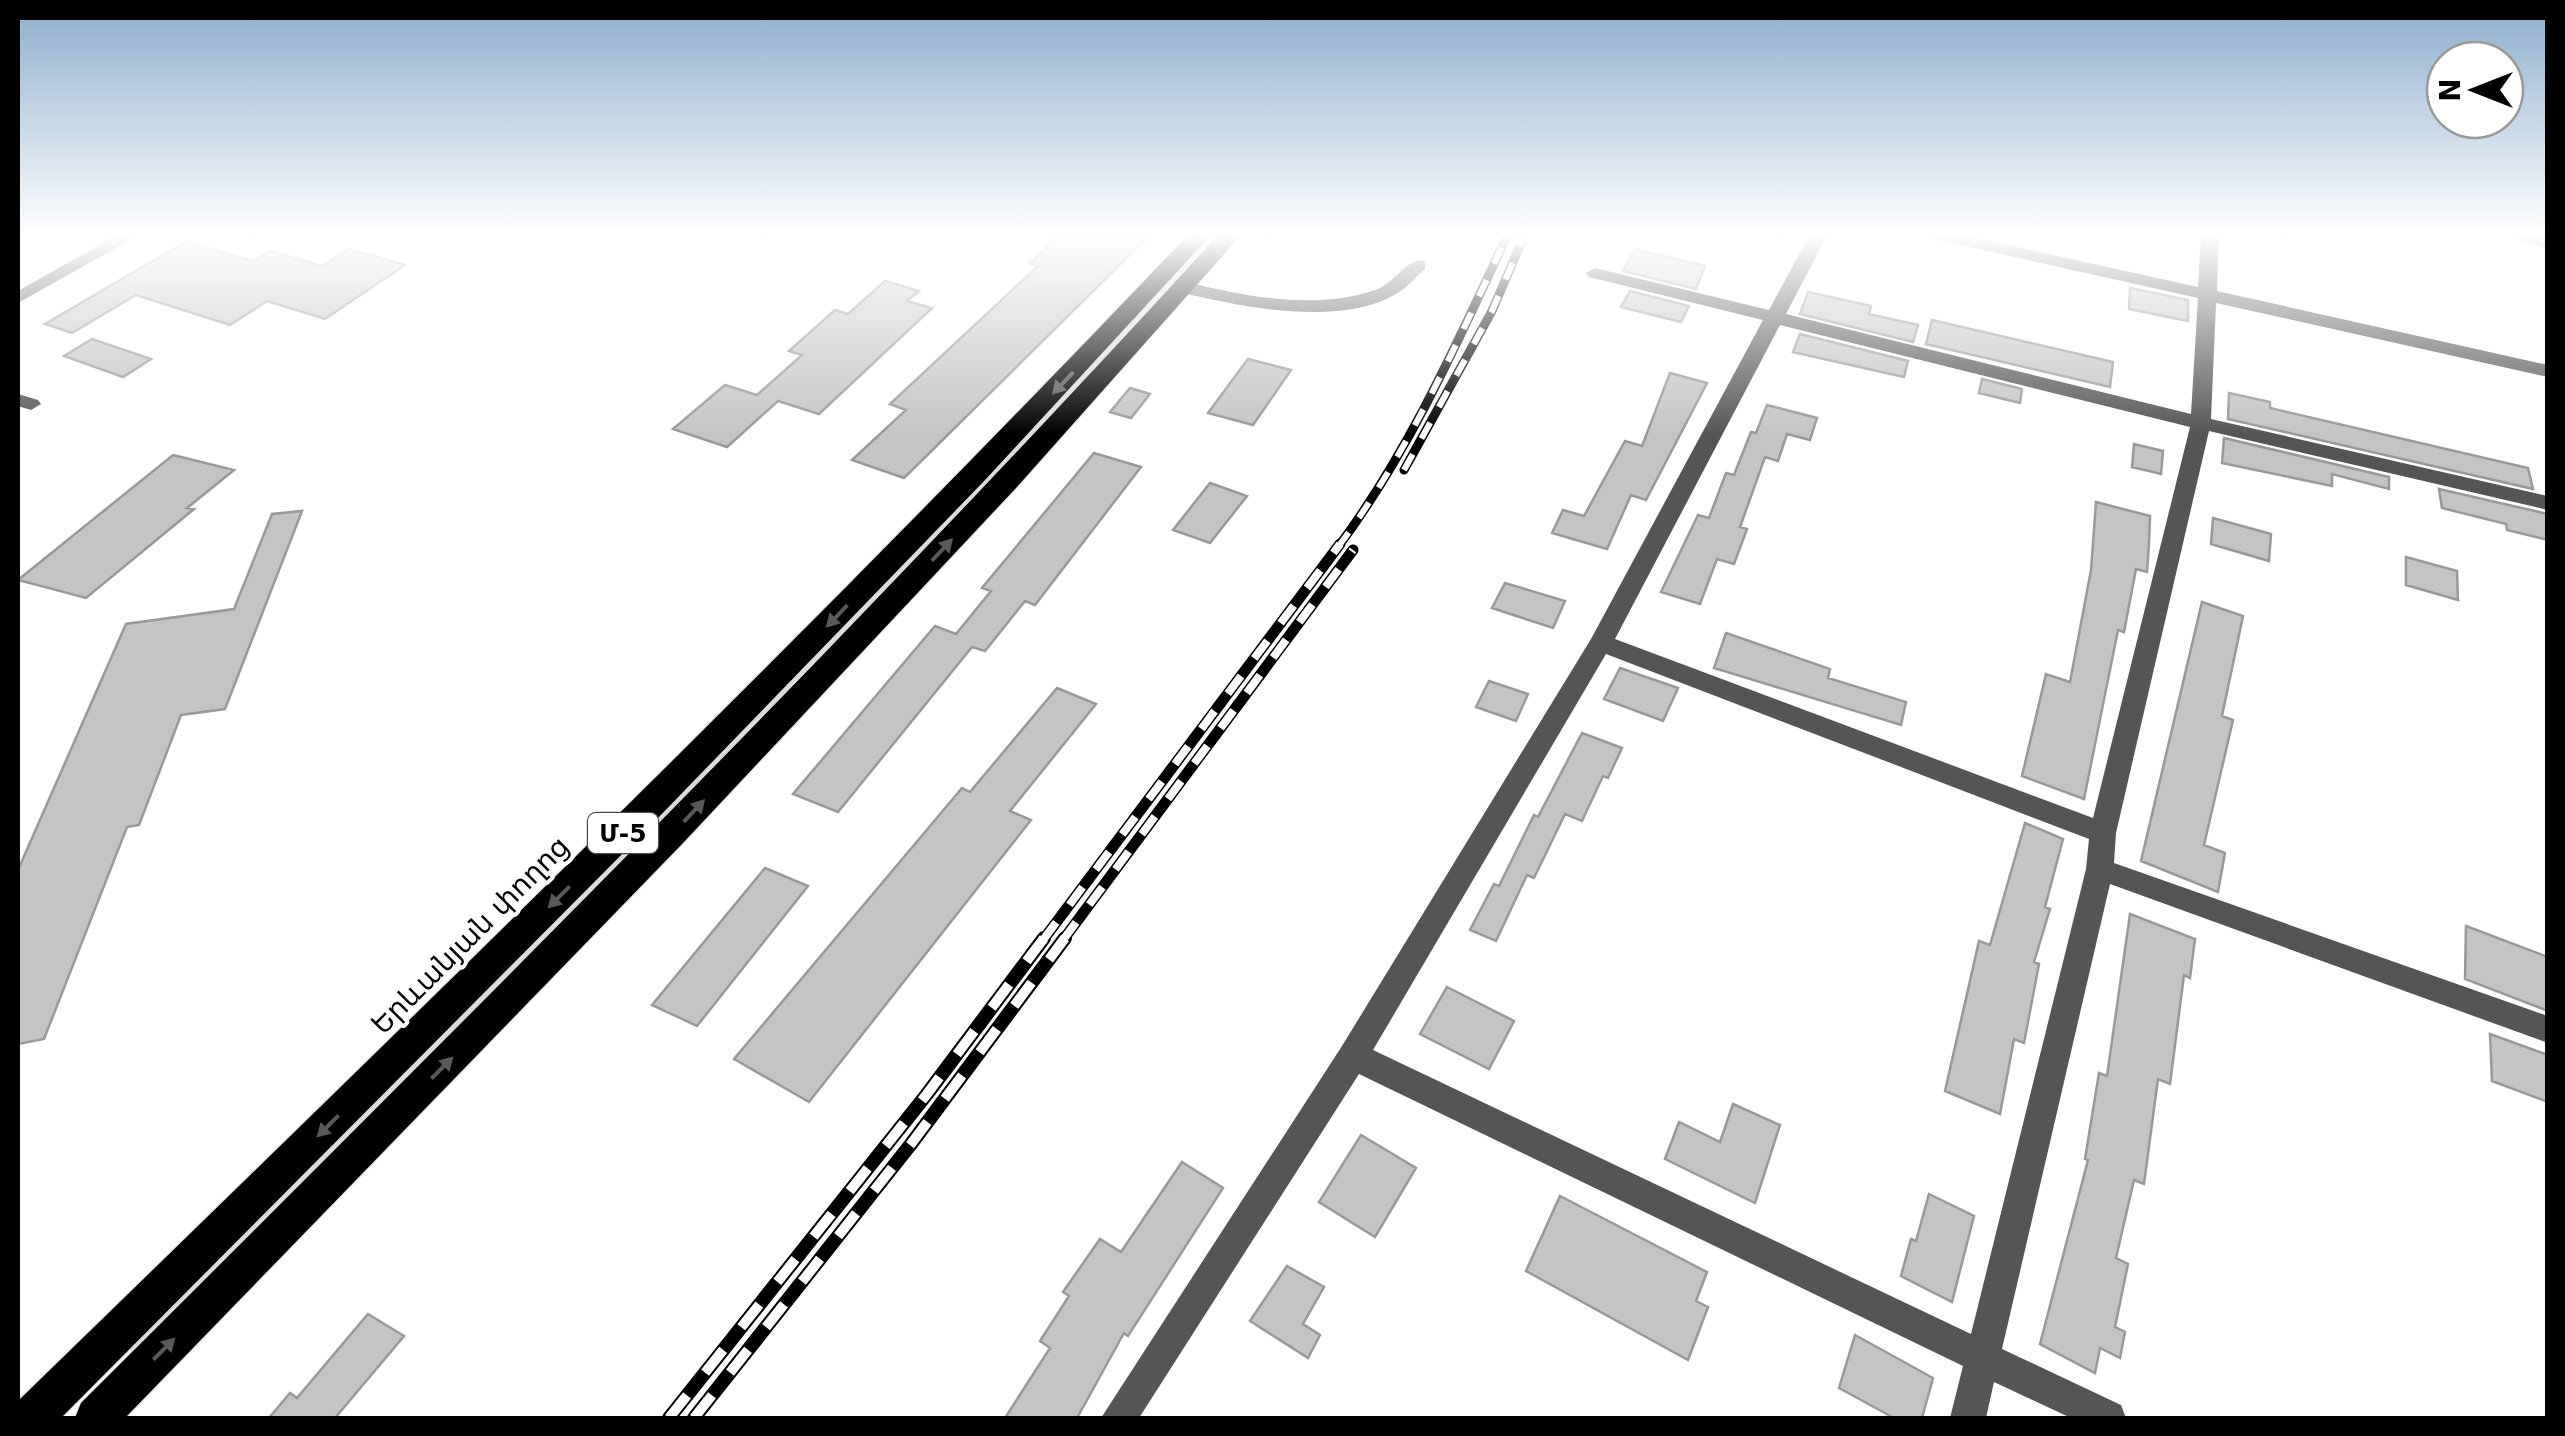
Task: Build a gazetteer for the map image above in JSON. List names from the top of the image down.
{
  "streets": {
    "highway": ["Մ-5", "Երևանյան փողոց"]
  },
  "north": "left"
}
